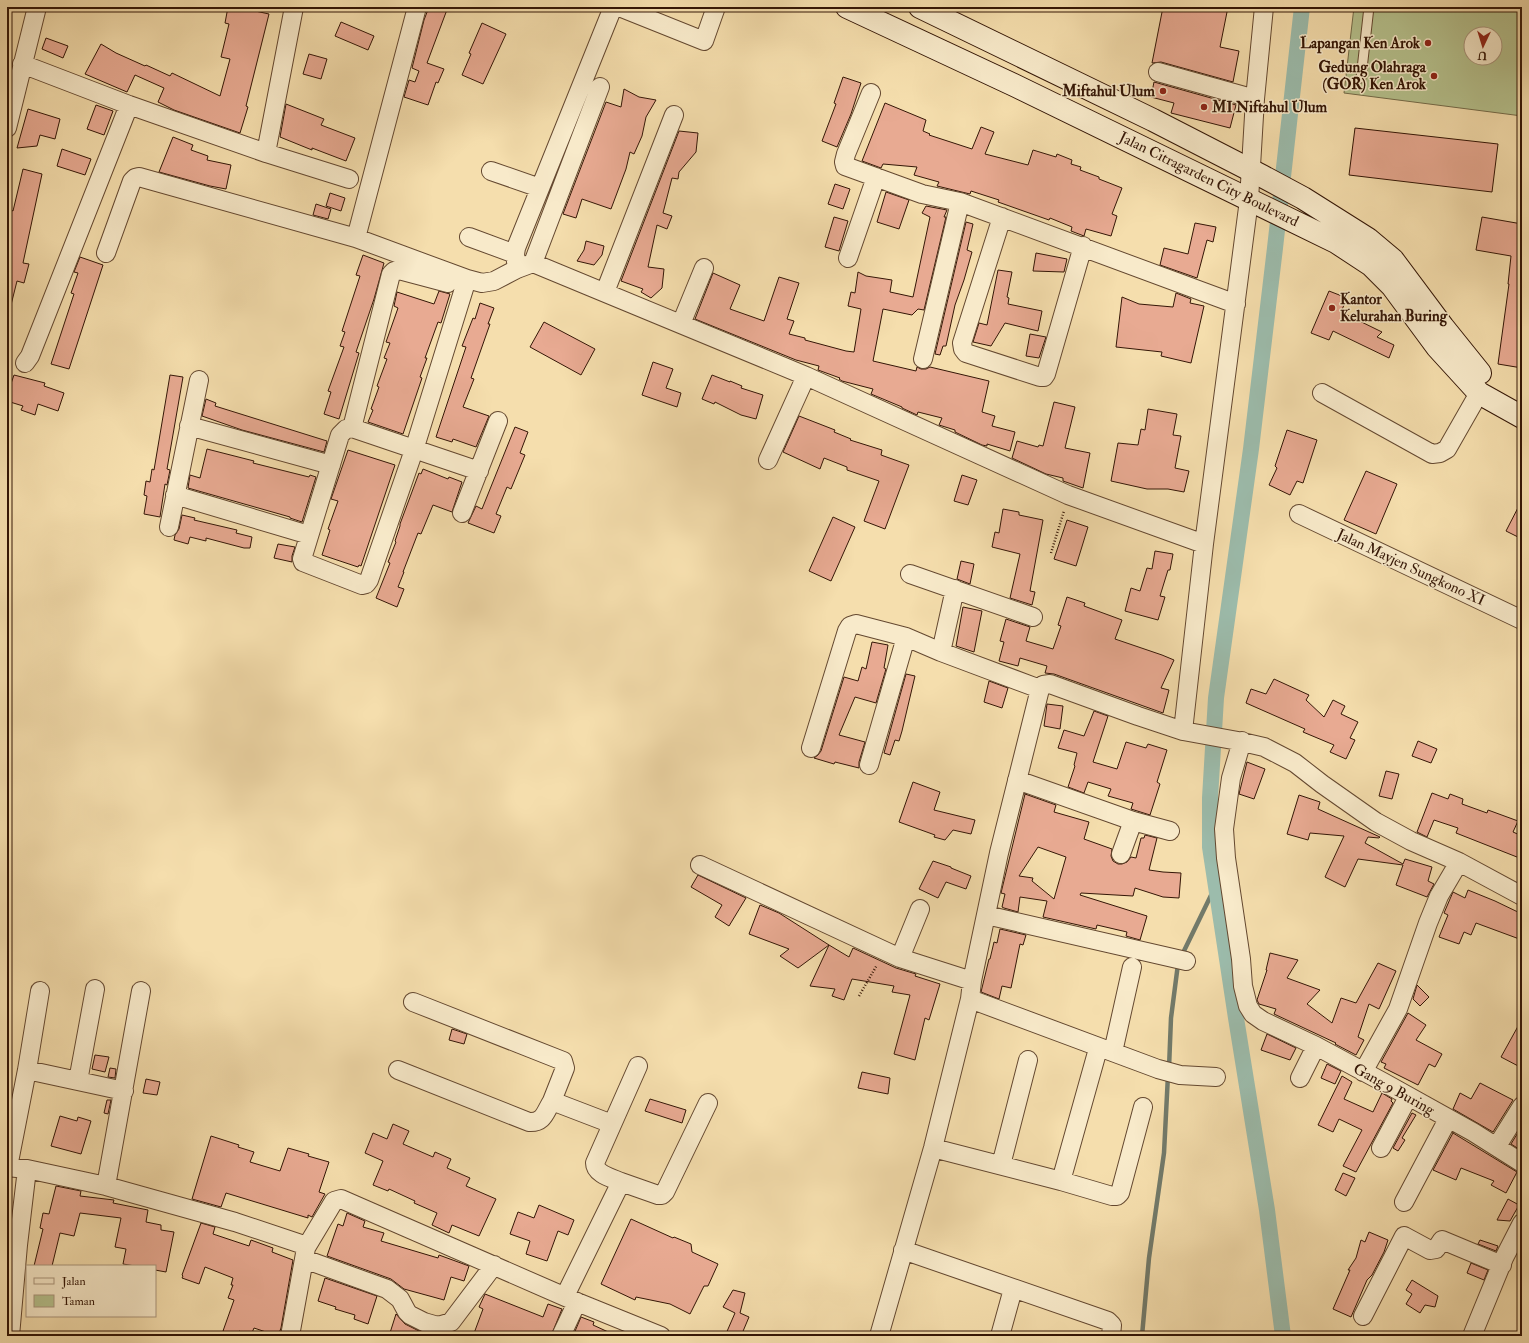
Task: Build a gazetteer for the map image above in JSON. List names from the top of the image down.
{
  "streets": {
    "main road": ["Jalan Citragarden City Boulevard"],
    "street": ["Jalan Mayjen Sungkono XI", "Gang 9 Buring"]
  },
  "places": [
    "Lapangan Ken Arok",
    "Gedung Olahraga (GOR) Ken Arok",
    "Miftahul Ulum",
    "MI Niftahul Ulum",
    "Kantor Kelurahan Buring"
  ],
  "legend": ["Jalan", "Taman"],
  "north": "bottom"
}
